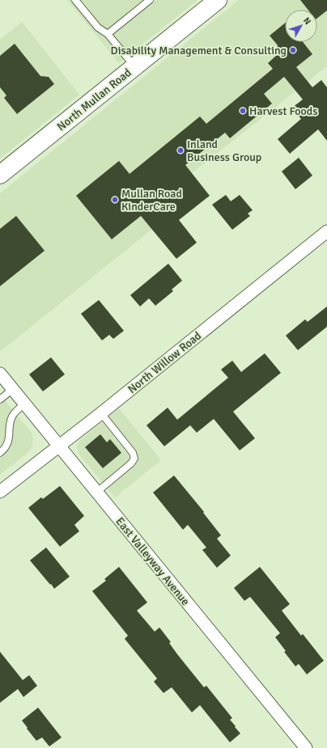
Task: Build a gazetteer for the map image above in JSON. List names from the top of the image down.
{
  "streets": {
    "main road": ["North Mullan Road"],
    "street": ["North Willow Road", "East Valleyway Avenue"]
  },
  "crossings": [
    ["North Willow Road", "East Valleyway Avenue"]
  ],
  "places": [
    "Disability Management & Consulting",
    "Harvest Foods",
    "Inland Business Group",
    "Mullan Road KinderCare"
  ],
  "north": "top right"
}
